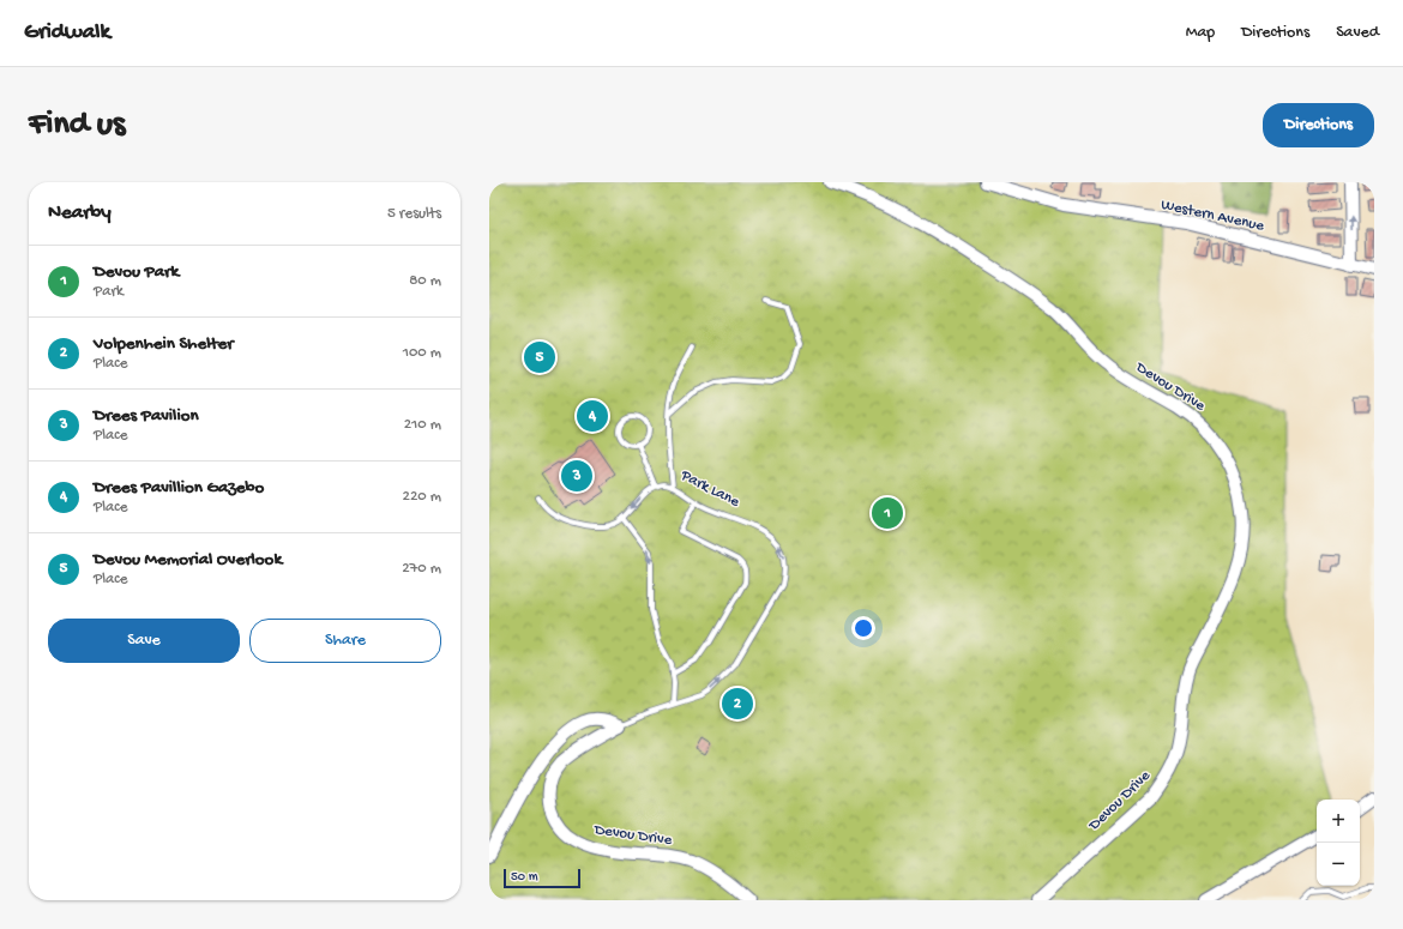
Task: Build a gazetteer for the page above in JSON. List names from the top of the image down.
{
  "streets": {
    "street": ["Western Avenue", "Devou Drive"],
    "lane": ["Park Lane"]
  },
  "crossings": [
    ["Devou Drive", "Park Lane"]
  ],
  "scale_bar": "50 m",
  "page": {
    "header": "Gridwalk",
    "nav": ["Map", "Directions", "Saved"],
    "buttons": [
      "Directions",
      ["Save", "Share"]
    ],
    "title": "Find us",
    "heading": ["Nearby", "5 results"],
    "list": [
      {
        "mark": "1",
        "name": "Devou Park",
        "note": "Park",
        "value": "80 m"
      },
      {
        "mark": "2",
        "name": "Volpenhein Shelter",
        "note": "Place",
        "value": "100 m"
      },
      {
        "mark": "3",
        "name": "Drees Pavilion",
        "note": "Place",
        "value": "210 m"
      },
      {
        "mark": "4",
        "name": "Drees Pavillion Gazebo",
        "note": "Place",
        "value": "220 m"
      },
      {
        "mark": "5",
        "name": "Devou Memorial Overlook",
        "note": "Place",
        "value": "270 m"
      }
    ],
    "pins": [
      "5",
      "4",
      "3",
      "1",
      "2"
    ],
    "map_buttons": ["+", "−"],
    "scale": "50 m"
  }
}
